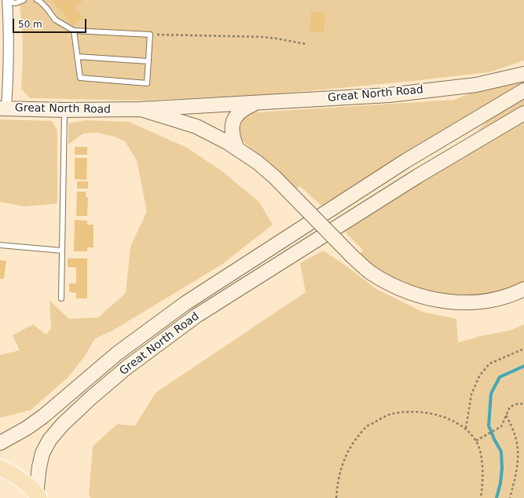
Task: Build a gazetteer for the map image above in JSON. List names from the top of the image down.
{
  "streets": {
    "main road": ["Great North Road"]
  },
  "scale_bar": "50 m"
}
